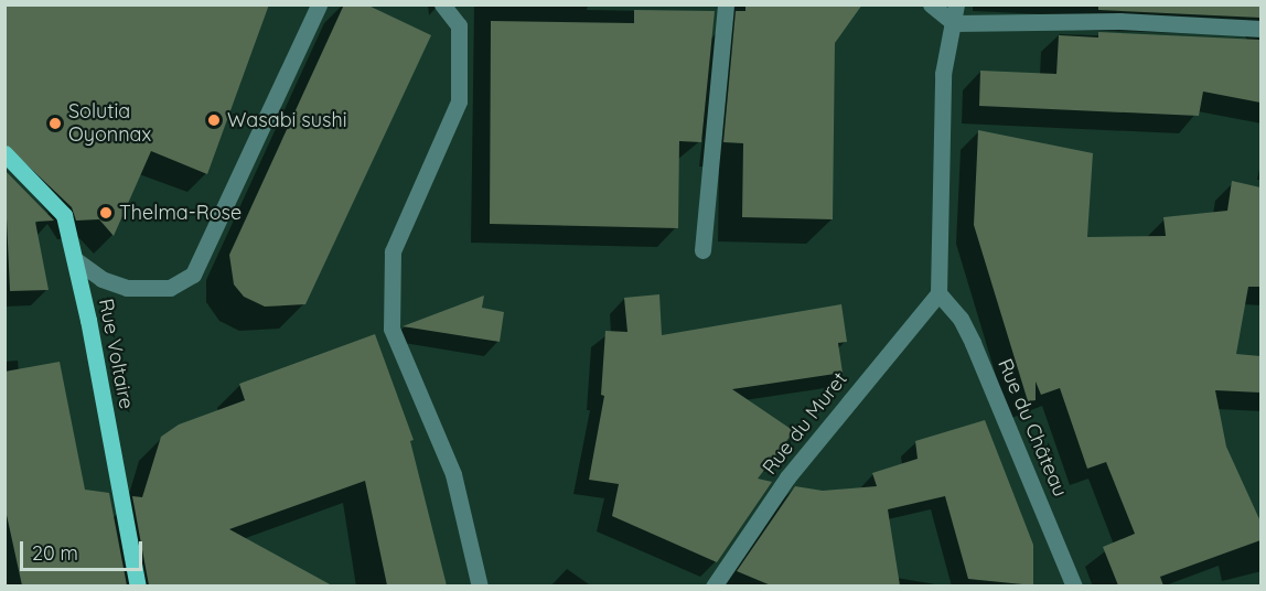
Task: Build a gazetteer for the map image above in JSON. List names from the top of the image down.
{
  "streets": {
    "main road": ["Rue Voltaire"],
    "street": ["Rue du Muret", "Rue du Château"]
  },
  "crossings": [
    ["Rue du Muret", "Rue du Château"]
  ],
  "places": ["Wasabi sushi", "Solutia Oyonnax", "Thelma-Rose"],
  "scale_bar": "20 m"
}
